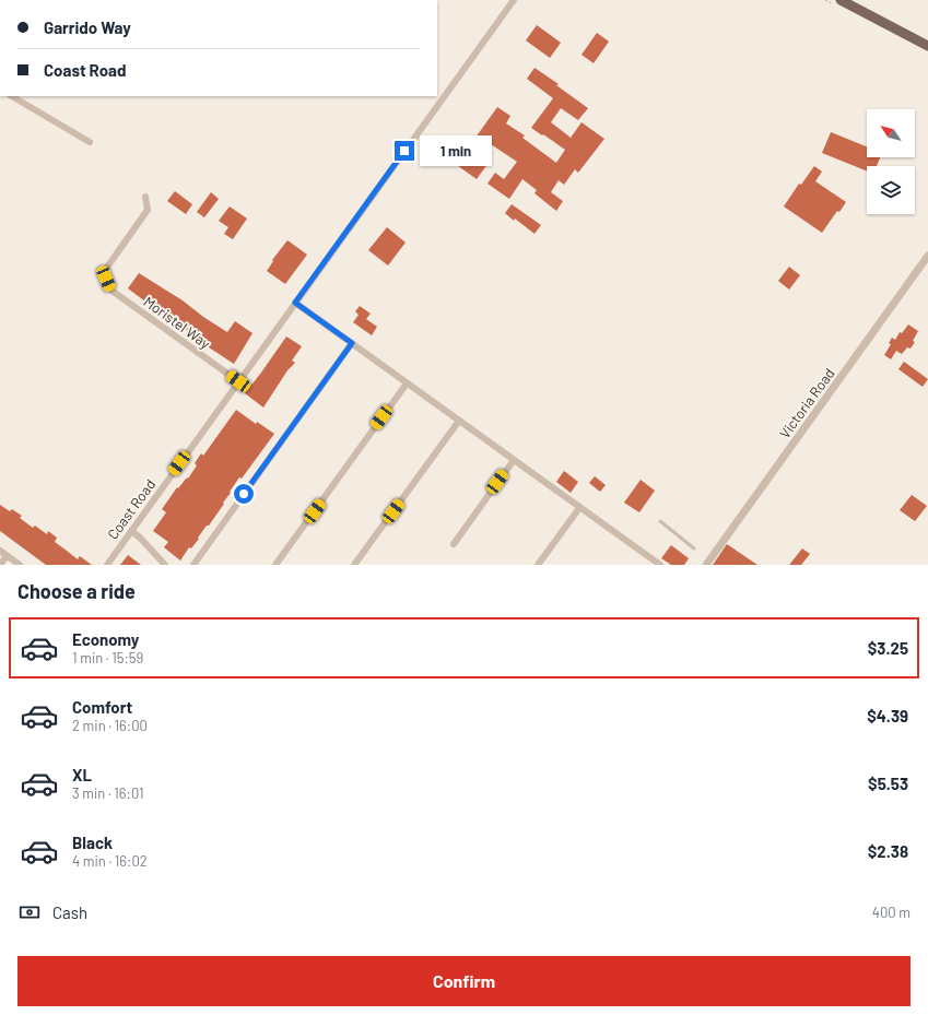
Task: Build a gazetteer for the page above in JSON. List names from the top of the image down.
{
  "streets": {
    "street": ["Moristel Way", "Victoria Road", "Coast Road"]
  },
  "crossings": [
    ["Moristel Way", "Coast Road"]
  ],
  "north": "top left",
  "page": {
    "banner": ["Garrido Way", "Coast Road"],
    "bubble": "1 min",
    "heading": "Choose a ride",
    "list": [
      {
        "name": "Economy",
        "note": "1 min · 15:59",
        "value": "$3.25"
      },
      {
        "name": "Comfort",
        "note": "2 min · 16:00",
        "value": "$4.39"
      },
      {
        "name": "XL",
        "note": "3 min · 16:01",
        "value": "$5.53"
      },
      {
        "name": "Black",
        "note": "4 min · 16:02",
        "value": "$2.38"
      }
    ],
    "pay": ["Cash", "400 m"],
    "buttons": "Confirm"
  }
}
